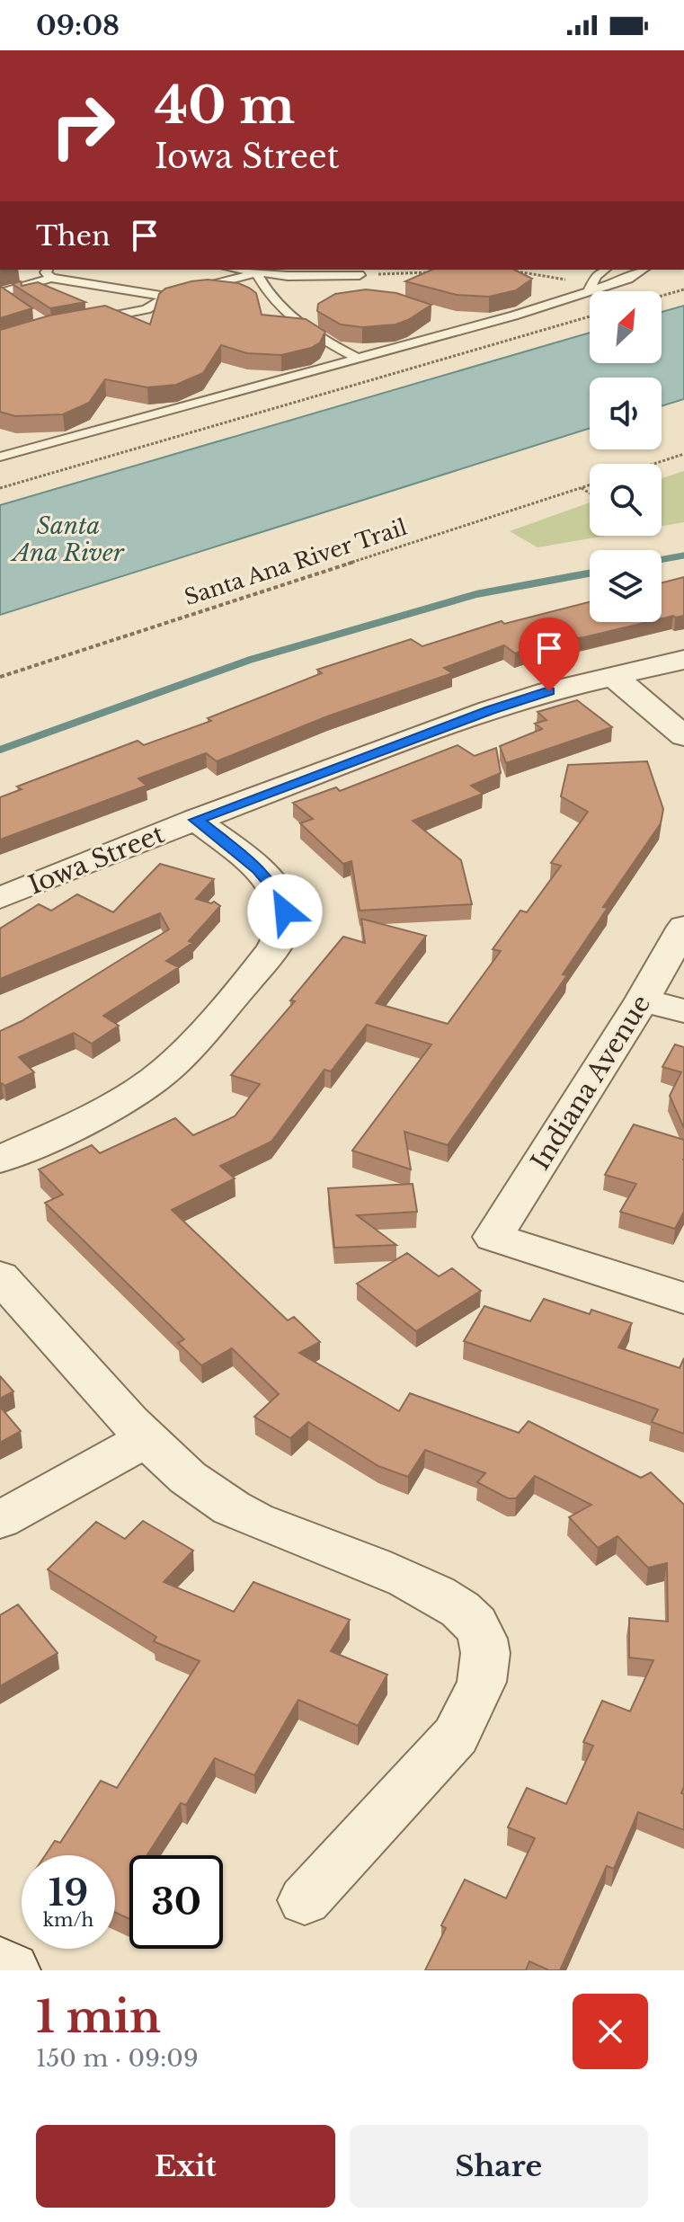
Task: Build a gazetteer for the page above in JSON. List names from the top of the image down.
{
  "streets": {
    "street": ["Iowa Street", "Indiana Avenue"],
    "path": ["Santa Ana River Trail"]
  },
  "water": ["Santa Ana River"],
  "north": "top right",
  "page": {
    "status": "09:08",
    "turn": ["40 m", "Iowa Street"],
    "then": "Then",
    "speed": "19 km/h",
    "limit": "30",
    "heading": ["1 min", "150 m · 09:09"],
    "buttons": ["Exit", "Share"]
  }
}
